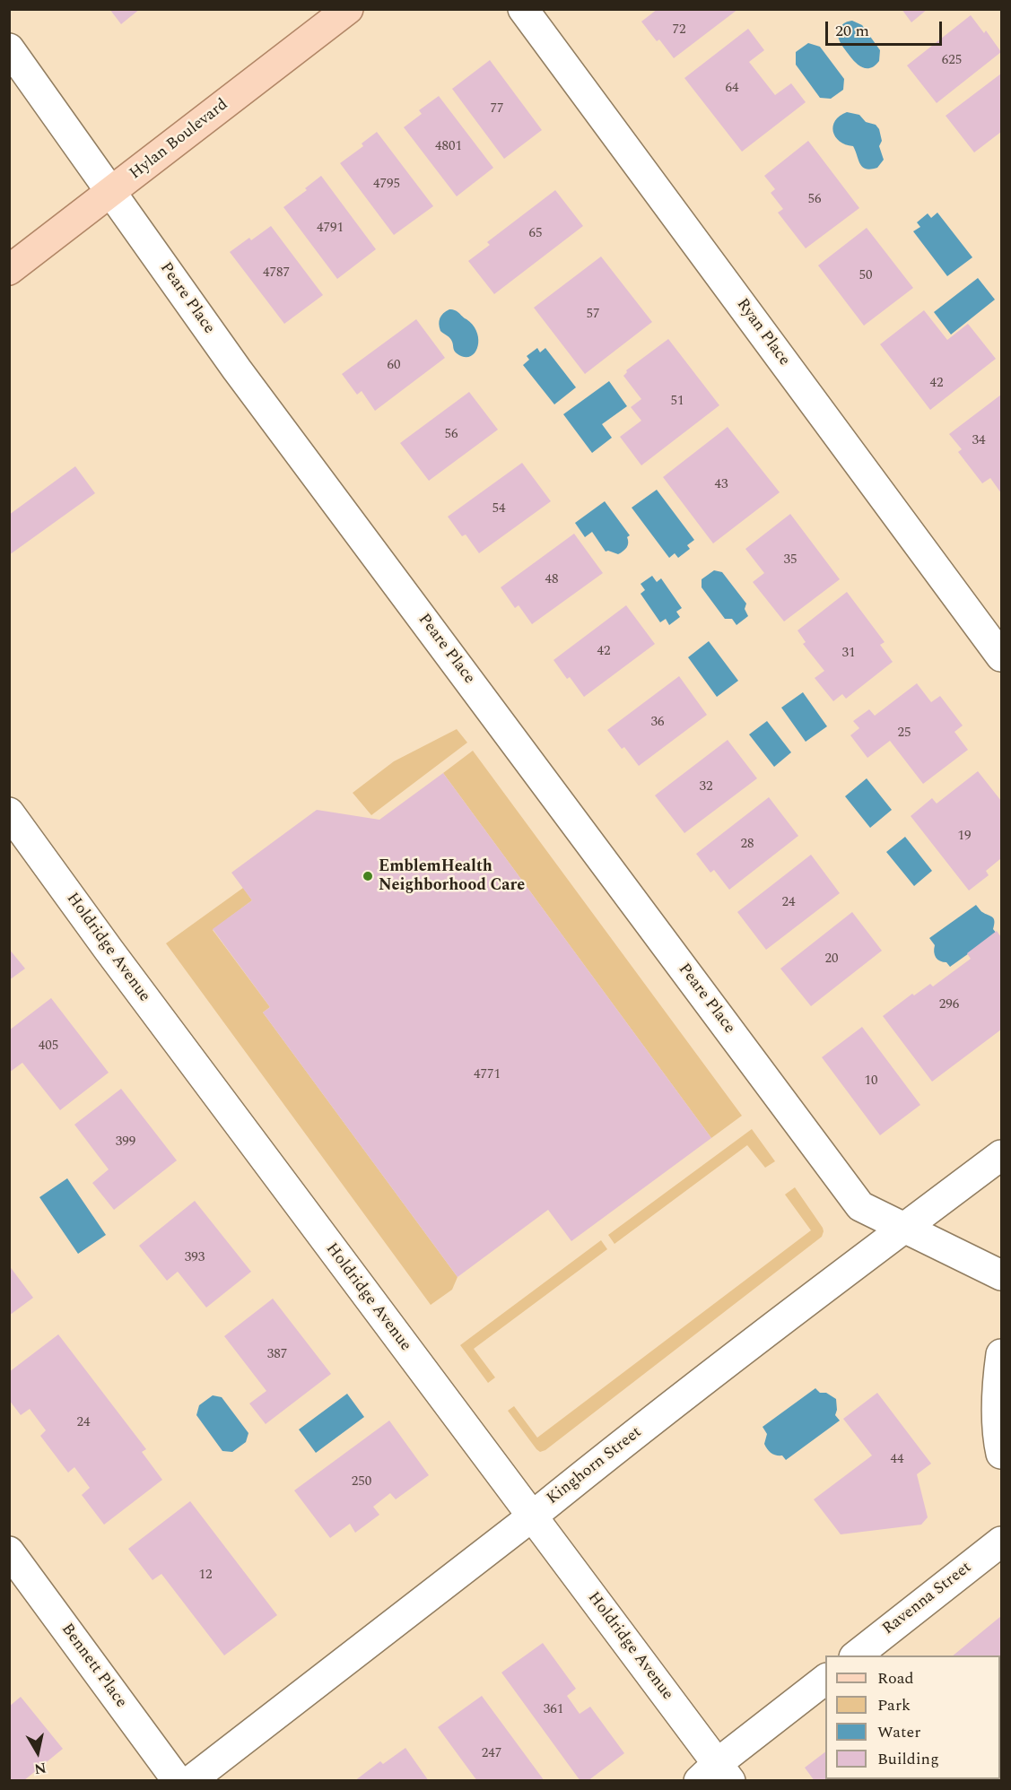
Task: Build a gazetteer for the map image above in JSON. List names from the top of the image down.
{
  "streets": {
    "main road": ["Hylan Boulevard"],
    "street": [
      "Peare Place",
      "Ryan Place",
      "Holdridge Avenue",
      "Kinghorn Street",
      "Ravenna Street",
      "Bennett Place"
    ]
  },
  "crossings": [
    ["Hylan Boulevard", "Peare Place"],
    ["Peare Place", "Kinghorn Street"],
    ["Holdridge Avenue", "Kinghorn Street"]
  ],
  "places": ["EmblemHealth Neighborhood Care"],
  "house_numbers": [
    "72",
    "625",
    "64",
    "77",
    "4801",
    "4795",
    "56",
    "4791",
    "65",
    "4787",
    "50",
    "57",
    "60",
    "42",
    "51",
    "56",
    "34",
    "43",
    "54",
    "35",
    "48",
    "42",
    "31",
    "36",
    "25",
    "32",
    "19",
    "28",
    "24",
    "20",
    "296",
    "405",
    "4771",
    "10",
    "399",
    "393",
    "387",
    "24",
    "44",
    "250",
    "12",
    "361",
    "247"
  ],
  "legend": [
    "Road",
    "Park",
    "Water",
    "Building"
  ],
  "scale_bar": "20 m",
  "north": "bottom"
}
